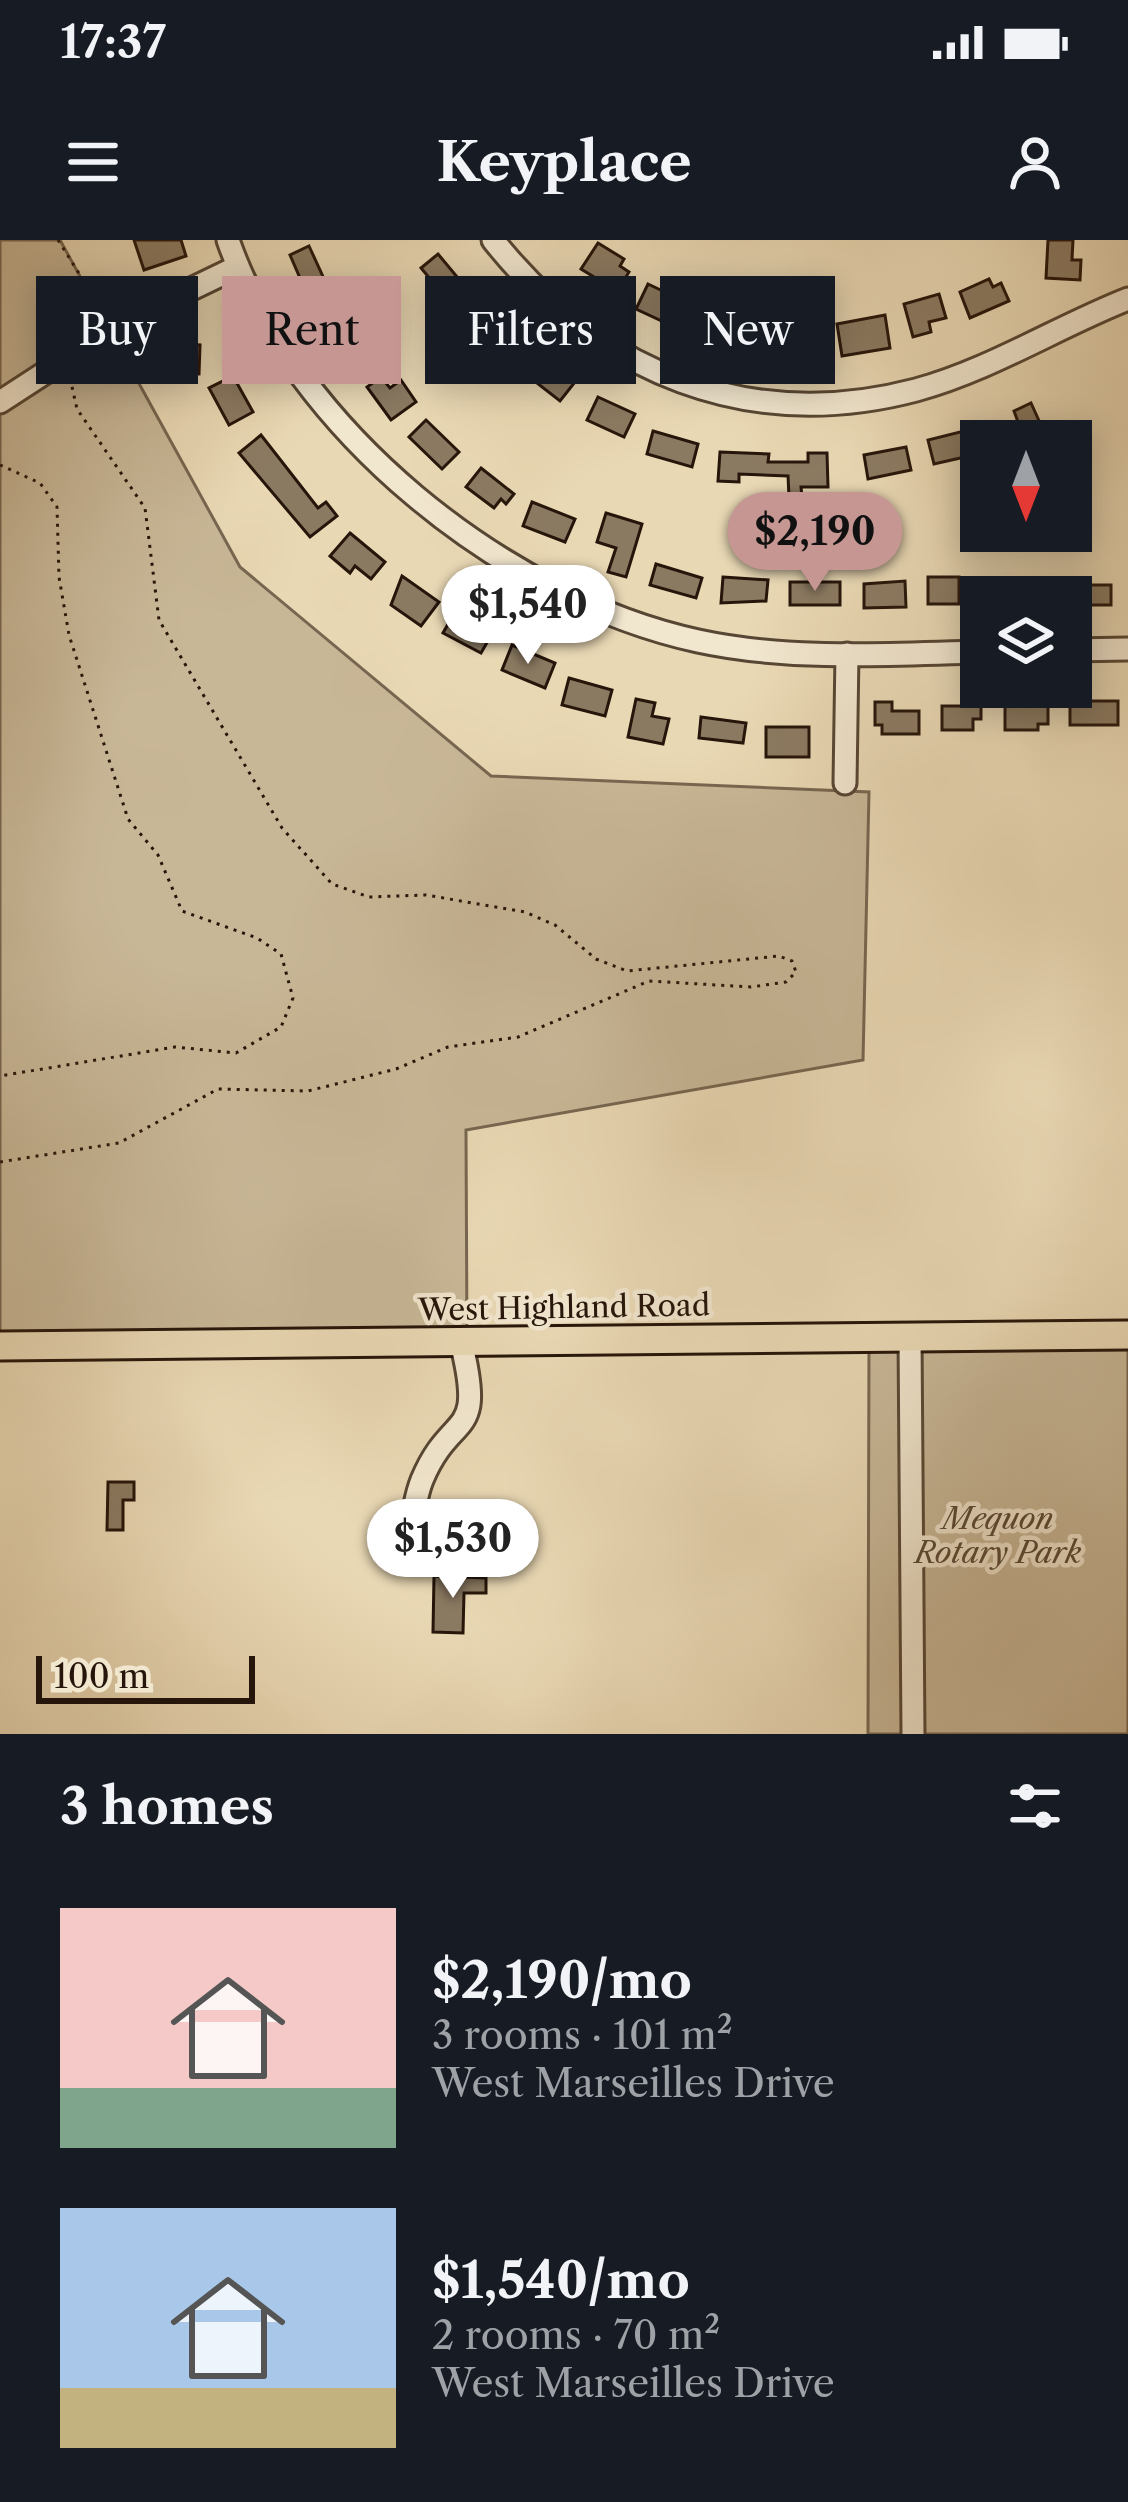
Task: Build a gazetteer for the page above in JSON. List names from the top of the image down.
{
  "streets": {
    "main road": ["West Highland Road"]
  },
  "parks": ["Mequon Rotary Park"],
  "scale_bar": "100 m",
  "north": "bottom",
  "page": {
    "status": "17:37",
    "header": "Keyplace",
    "chip": [
      "Buy",
      "Rent",
      "Filters",
      "New"
    ],
    "price": ["$2,190", "$1,540", "$1,530"],
    "scale": "100 m",
    "heading": "3 homes",
    "list": [
      {
        "name": "$2,190/mo",
        "note": "3 rooms · 101 m² · West Marseilles Drive"
      },
      {
        "name": "$1,540/mo",
        "note": "2 rooms · 70 m² · West Marseilles Drive"
      }
    ]
  }
}
